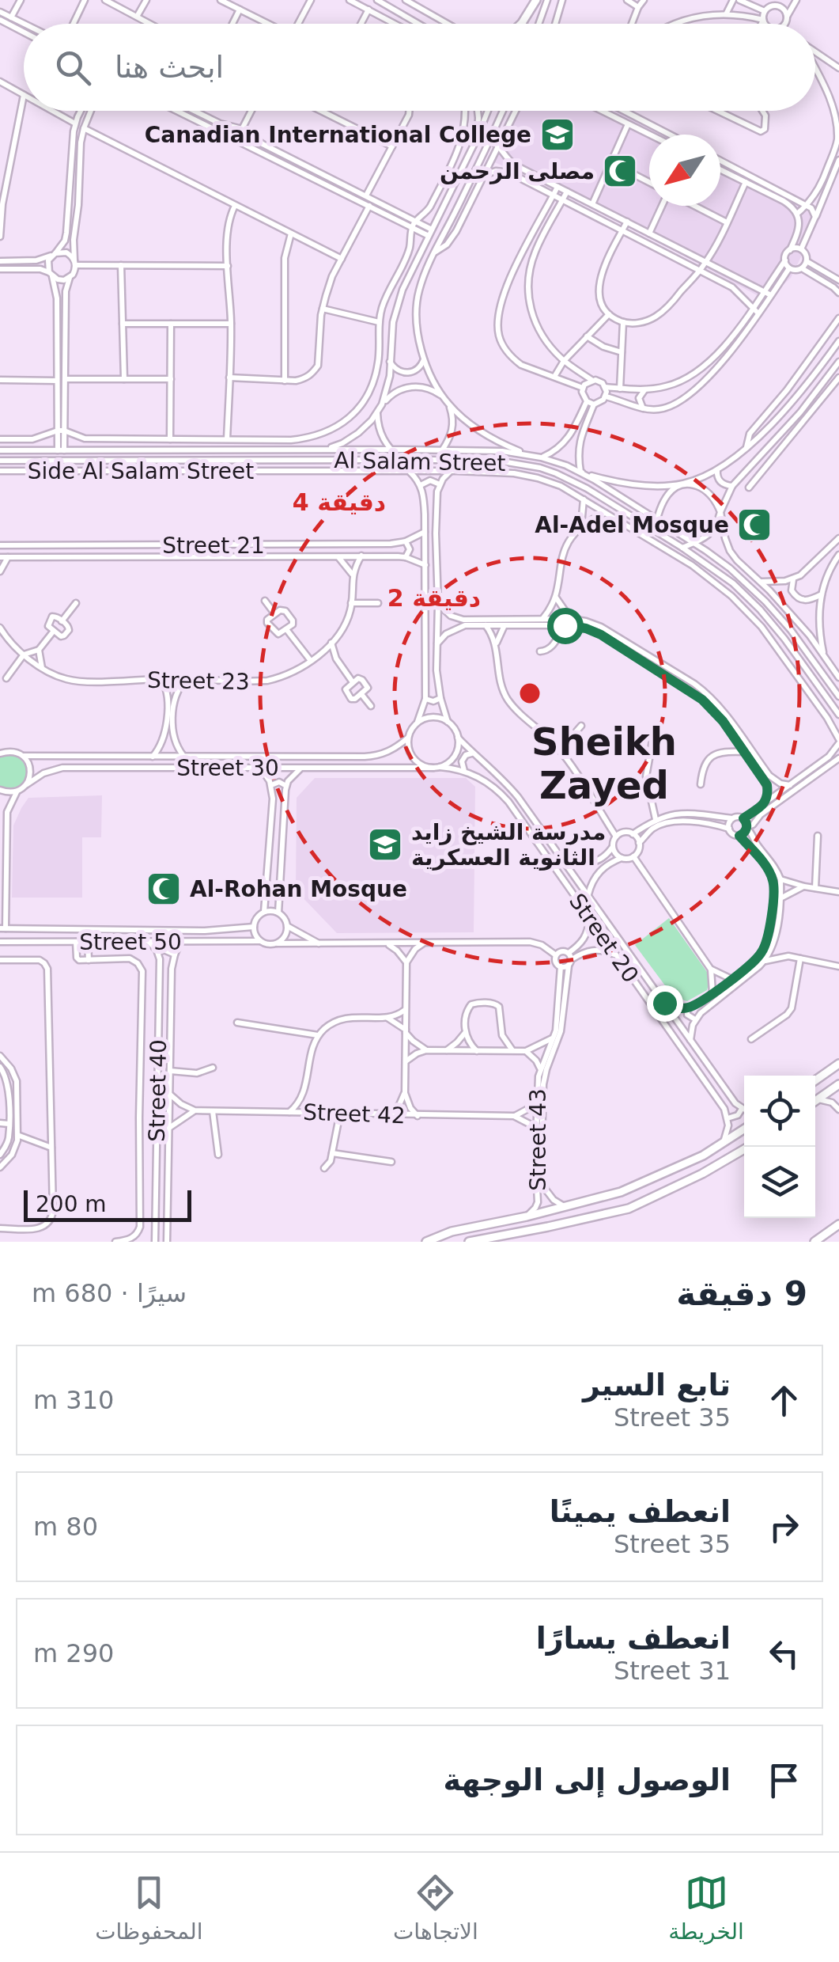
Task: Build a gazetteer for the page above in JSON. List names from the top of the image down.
{
  "streets": {
    "street": [
      "Al Salam Street",
      "Side Al Salam Street",
      "Street 21",
      "Street 23",
      "Street 30",
      "Street 20",
      "Street 50",
      "Street 40",
      "Street 42",
      "Street 43"
    ]
  },
  "crossings": [
    ["Street 21", "Street 23"],
    ["Street 30", "Street 20"],
    ["Street 50", "Street 40"],
    ["Street 42", "Street 43"]
  ],
  "districts": ["Sheikh Zayed"],
  "places": {
    "school or university": ["Canadian International College", "مدرسة الشيخ زايد الثانوية العسكرية"],
    "mosque": ["مصلى الرحمن", "Al-Adel Mosque", "Al-Rohan Mosque"]
  },
  "scale_bar": "200 m",
  "north": "bottom left",
  "page": {
    "search": "ابحث هنا",
    "scale": "200 m",
    "heading": ["9 دقيقة", "سيرًا · 680 m"],
    "list": [
      ["تابع السير", "Street 35", "310 m"],
      ["انعطف يمينًا", "Street 35", "80 m"],
      ["انعطف يسارًا", "Street 31", "290 m"],
      "الوصول إلى الوجهة"
    ],
    "nav": ["الخريطة", "الاتجاهات", "المحفوظات"]
  },
  "rings": ["4 دقيقة", "2 دقيقة"]
}
